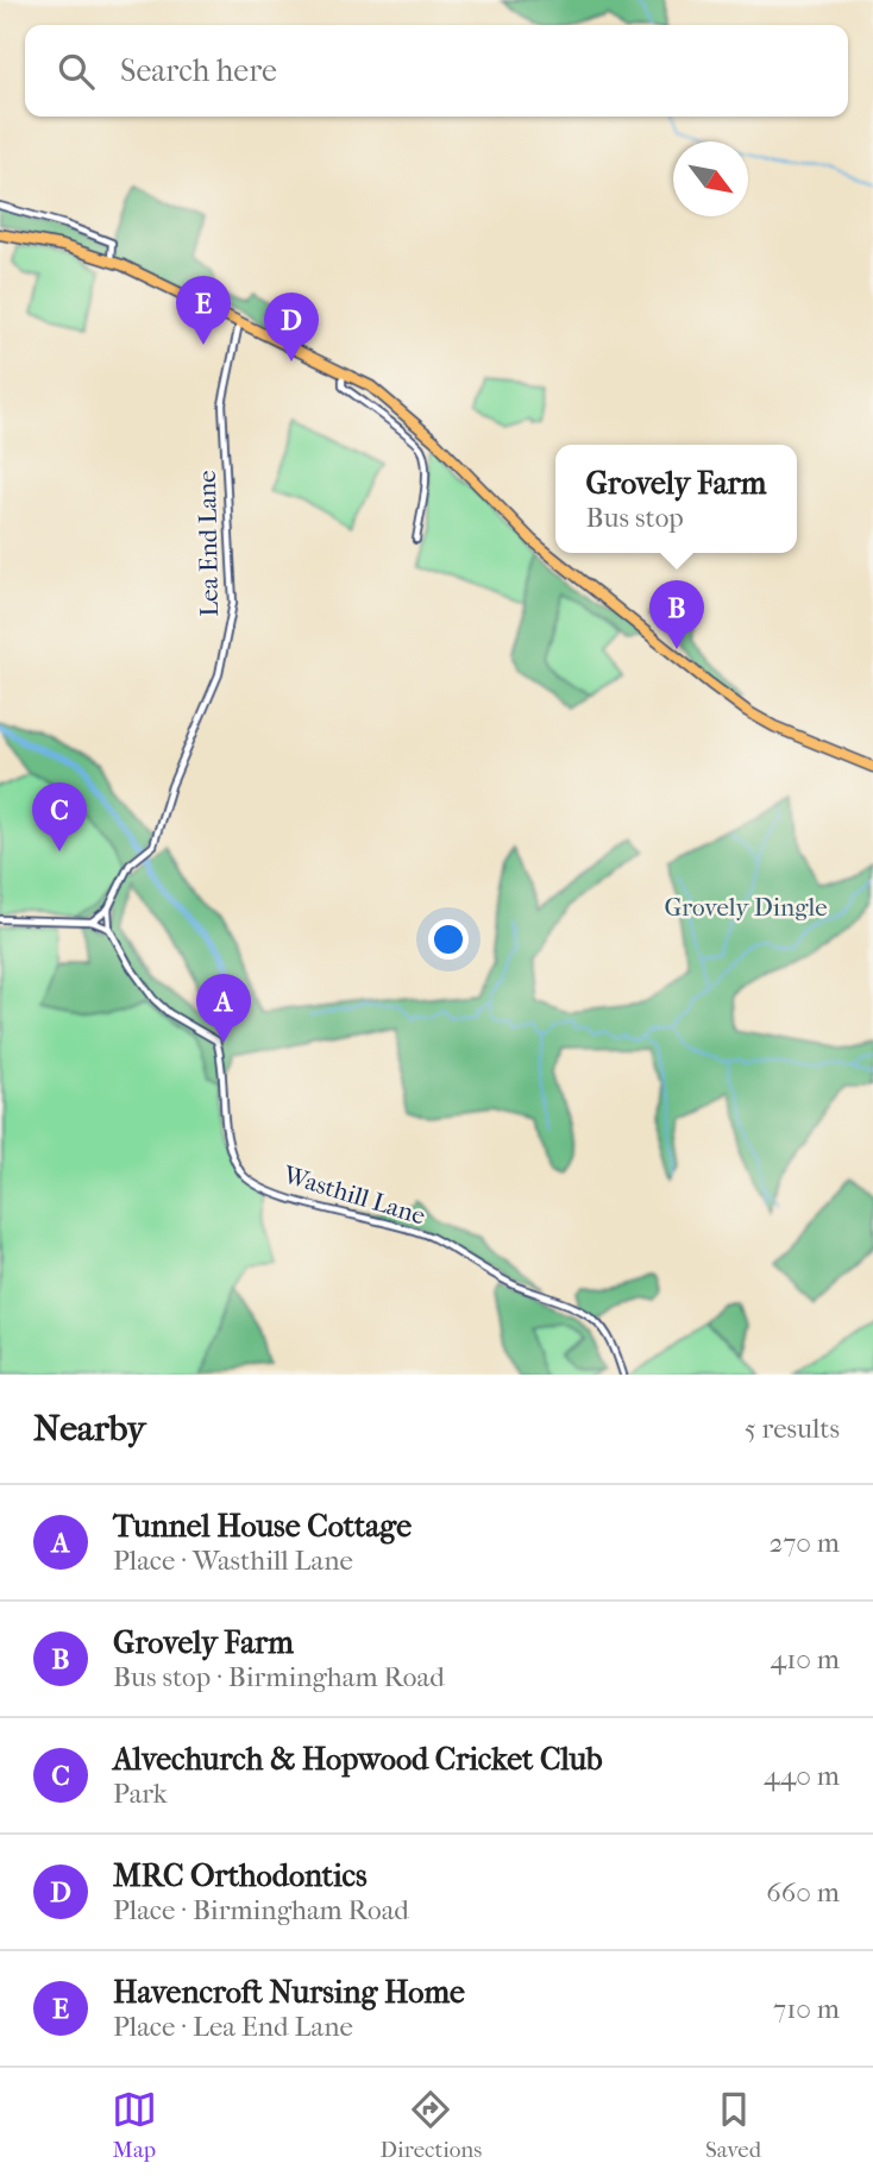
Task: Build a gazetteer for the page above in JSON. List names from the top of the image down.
{
  "streets": {
    "street": ["Lea End Lane", "Wasthill Lane"]
  },
  "crossings": [
    ["Lea End Lane", "Wasthill Lane"]
  ],
  "parks": ["Grovely Dingle"],
  "north": "bottom right",
  "page": {
    "search": "Search here",
    "pins": [
      "E",
      "D",
      "B",
      "C",
      "A"
    ],
    "popup": ["Grovely Farm", "Bus stop"],
    "heading": ["Nearby", "5 results"],
    "list": [
      {
        "mark": "A",
        "name": "Tunnel House Cottage",
        "note": "Place · Wasthill Lane",
        "value": "270 m"
      },
      {
        "mark": "B",
        "name": "Grovely Farm",
        "note": "Bus stop · Birmingham Road",
        "value": "410 m"
      },
      {
        "mark": "C",
        "name": "Alvechurch & Hopwood Cricket Club",
        "note": "Park",
        "value": "440 m"
      },
      {
        "mark": "D",
        "name": "MRC Orthodontics",
        "note": "Place · Birmingham Road",
        "value": "660 m"
      },
      {
        "mark": "E",
        "name": "Havencroft Nursing Home",
        "note": "Place · Lea End Lane",
        "value": "710 m"
      }
    ],
    "nav": ["Map", "Directions", "Saved"]
  }
}
